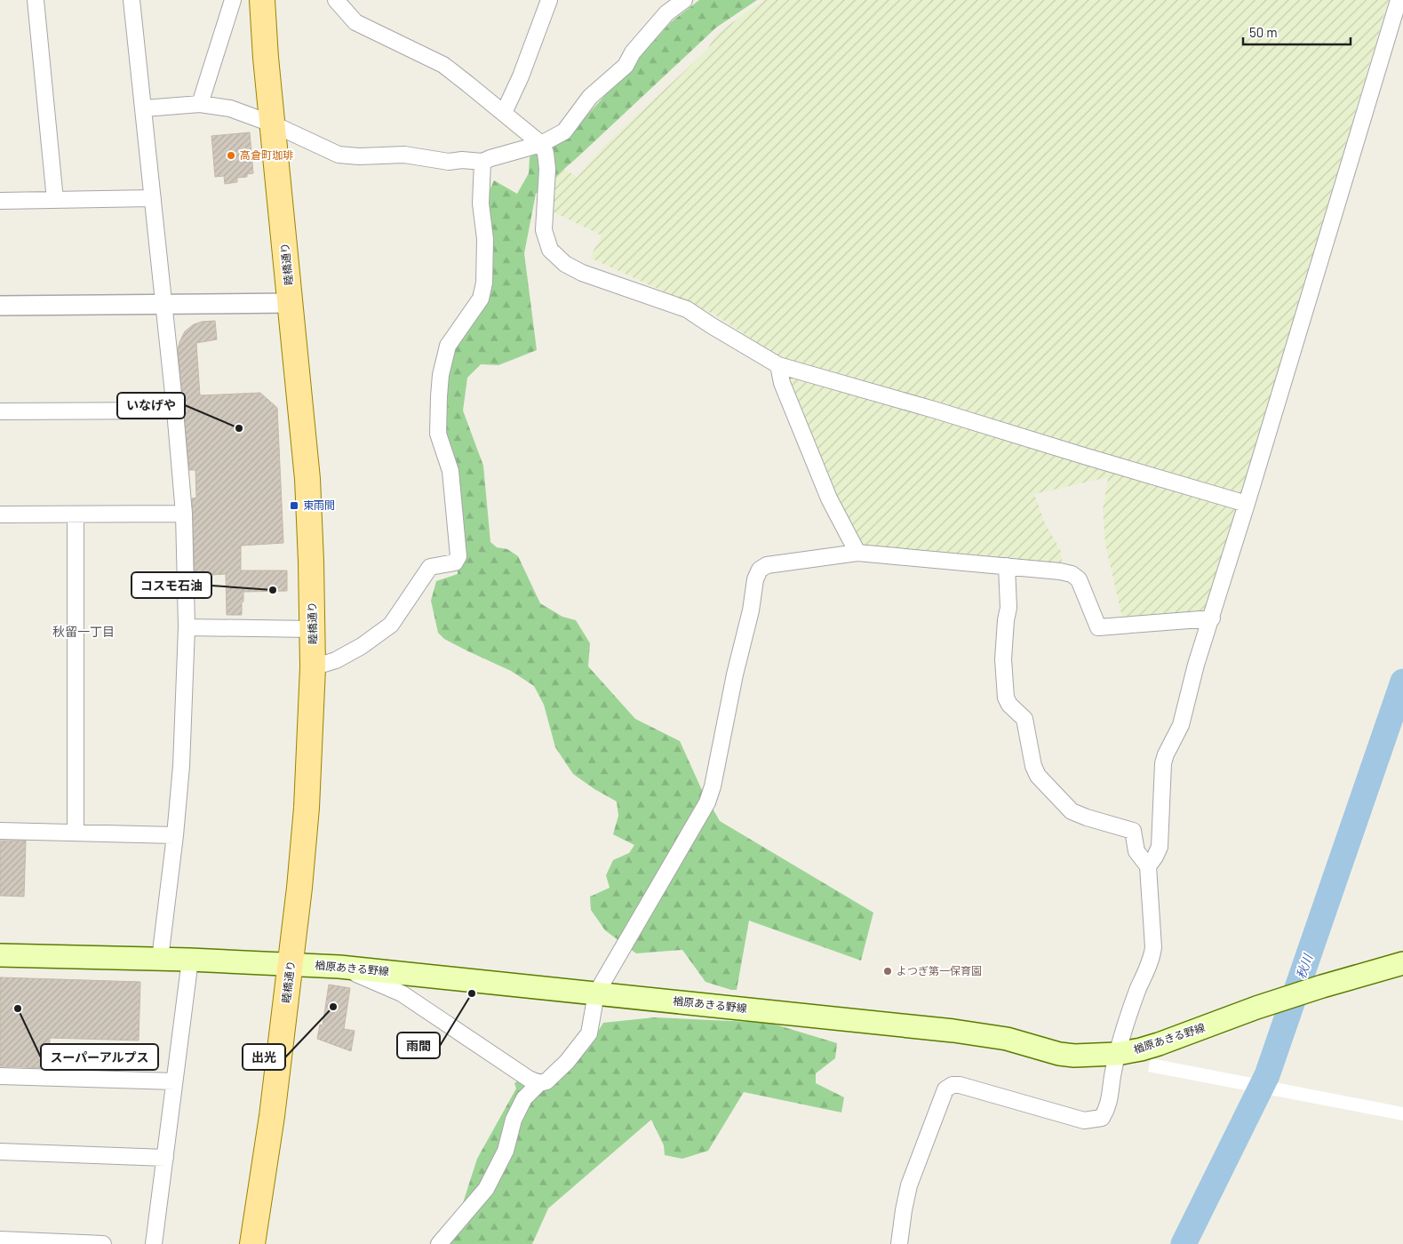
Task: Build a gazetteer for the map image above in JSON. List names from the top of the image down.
{
  "streets": {
    "main road": ["睦橋通り", "楢原あきる野線"]
  },
  "crossings": [
    ["睦橋通り", "楢原あきる野線"]
  ],
  "districts": ["秋留一丁目"],
  "water": ["秋川"],
  "places": {
    "other": [
      "高倉町珈琲",
      "いなげや",
      "コスモ石油",
      "よつぎ第一保育園",
      "雨間",
      "出光",
      "スーパーアルプス"
    ],
    "transit": ["東雨間"]
  },
  "scale_bar": "50 m"
}
